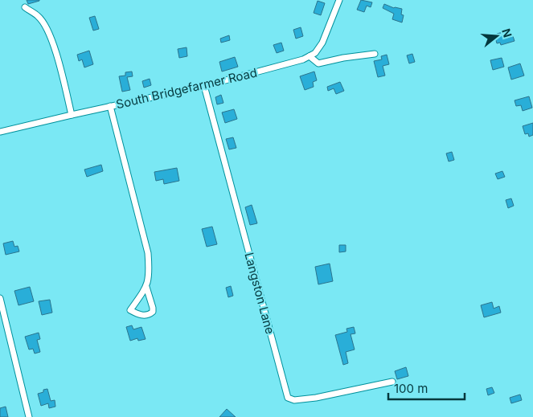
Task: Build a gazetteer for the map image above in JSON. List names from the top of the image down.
{
  "streets": {
    "street": ["South Bridgefarmer Road", "Langston Lane"]
  },
  "crossings": [
    ["South Bridgefarmer Road", "Langston Lane"]
  ],
  "scale_bar": "100 m",
  "north": "right"
}
